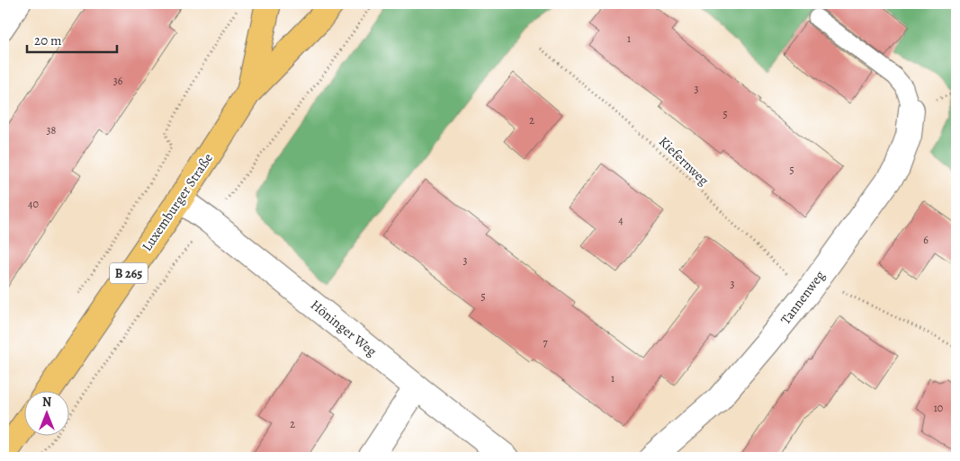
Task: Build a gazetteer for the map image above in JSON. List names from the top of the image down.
{
  "streets": {
    "main road": ["Luxemburger Straße", "B 265"],
    "street": ["Tannenweg", "Höninger Weg"],
    "path": ["Kiefernweg"]
  },
  "crossings": [
    ["Kiefernweg", "Tannenweg"],
    ["Luxemburger Straße", "Höninger Weg"]
  ],
  "house_numbers": [
    "1",
    "36",
    "3",
    "5",
    "2",
    "38",
    "5",
    "40",
    "4",
    "6",
    "3",
    "3",
    "5",
    "7",
    "1",
    "10",
    "2"
  ],
  "scale_bar": "20 m",
  "north": "top"
}
